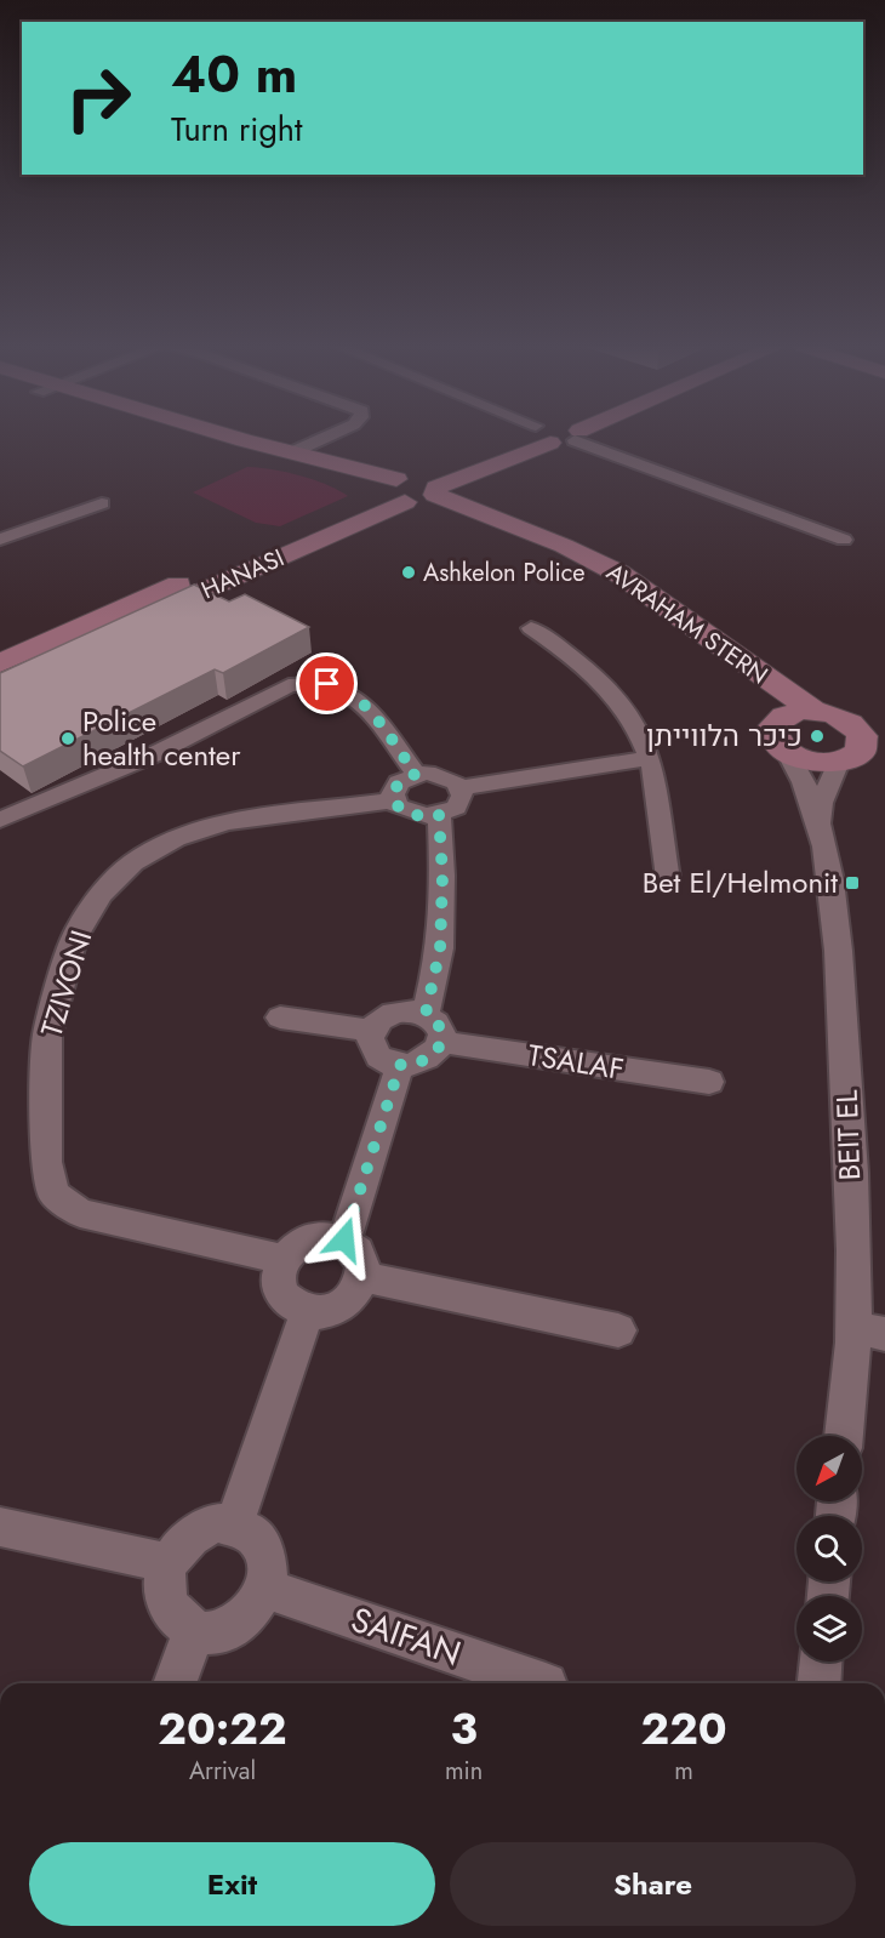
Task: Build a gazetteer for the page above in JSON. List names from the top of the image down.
{
  "streets": {
    "street": [
      "HANASI",
      "AVRAHAM STERN",
      "TZIVONI",
      "TSALAF",
      "BEIT EL",
      "SAIFAN"
    ]
  },
  "crossings": [
    ["HANASI", "AVRAHAM STERN"]
  ],
  "places": {
    "other": ["Ashkelon Police", "כיכר הלווייתן", "Police health center"],
    "transit": ["Bet El/Helmonit"]
  },
  "north": "bottom left",
  "page": {
    "turn": ["40 m", "Turn right"],
    "eta": [
      "20:22",
      "Arrival",
      "3",
      "min",
      "220",
      "m"
    ],
    "buttons": ["Exit", "Share"]
  }
}
